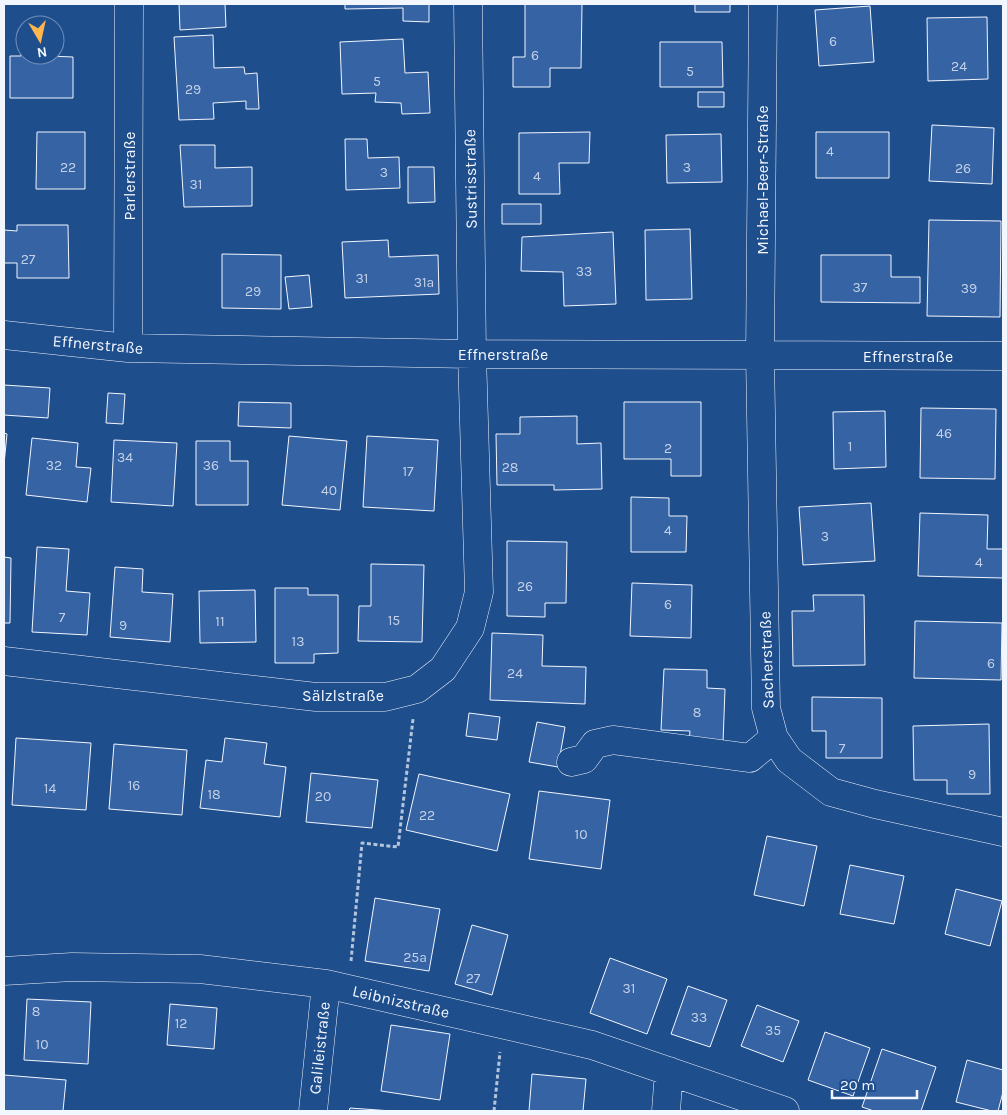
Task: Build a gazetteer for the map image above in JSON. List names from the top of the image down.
{
  "streets": {
    "street": [
      "Parlerstraße",
      "Sustrisstraße",
      "Michael-Beer-Straße",
      "Effnerstraße",
      "Sacherstraße",
      "Sälzlstraße",
      "Leibnizstraße",
      "Galileistraße"
    ]
  },
  "crossings": [
    ["Parlerstraße", "Effnerstraße"],
    ["Sustrisstraße", "Effnerstraße"],
    ["Sustrisstraße", "Sälzlstraße"],
    ["Michael-Beer-Straße", "Effnerstraße"],
    ["Michael-Beer-Straße", "Sacherstraße"],
    ["Effnerstraße", "Sacherstraße"],
    ["Effnerstraße", "Sälzlstraße"],
    ["Leibnizstraße", "Galileistraße"]
  ],
  "house_numbers": [
    "6",
    "6",
    "24",
    "5",
    "5",
    "29",
    "4",
    "22",
    "3",
    "26",
    "3",
    "4",
    "31",
    "27",
    "33",
    "31",
    "31a",
    "37",
    "39",
    "29",
    "46",
    "1",
    "2",
    "34",
    "32",
    "36",
    "28",
    "17",
    "40",
    "4",
    "3",
    "4",
    "26",
    "6",
    "7",
    "15",
    "11",
    "9",
    "13",
    "6",
    "24",
    "8",
    "7",
    "9",
    "16",
    "14",
    "18",
    "20",
    "22",
    "10",
    "25a",
    "27",
    "31",
    "8",
    "33",
    "12",
    "35",
    "10"
  ],
  "scale_bar": "20 m",
  "north": "bottom"
}
